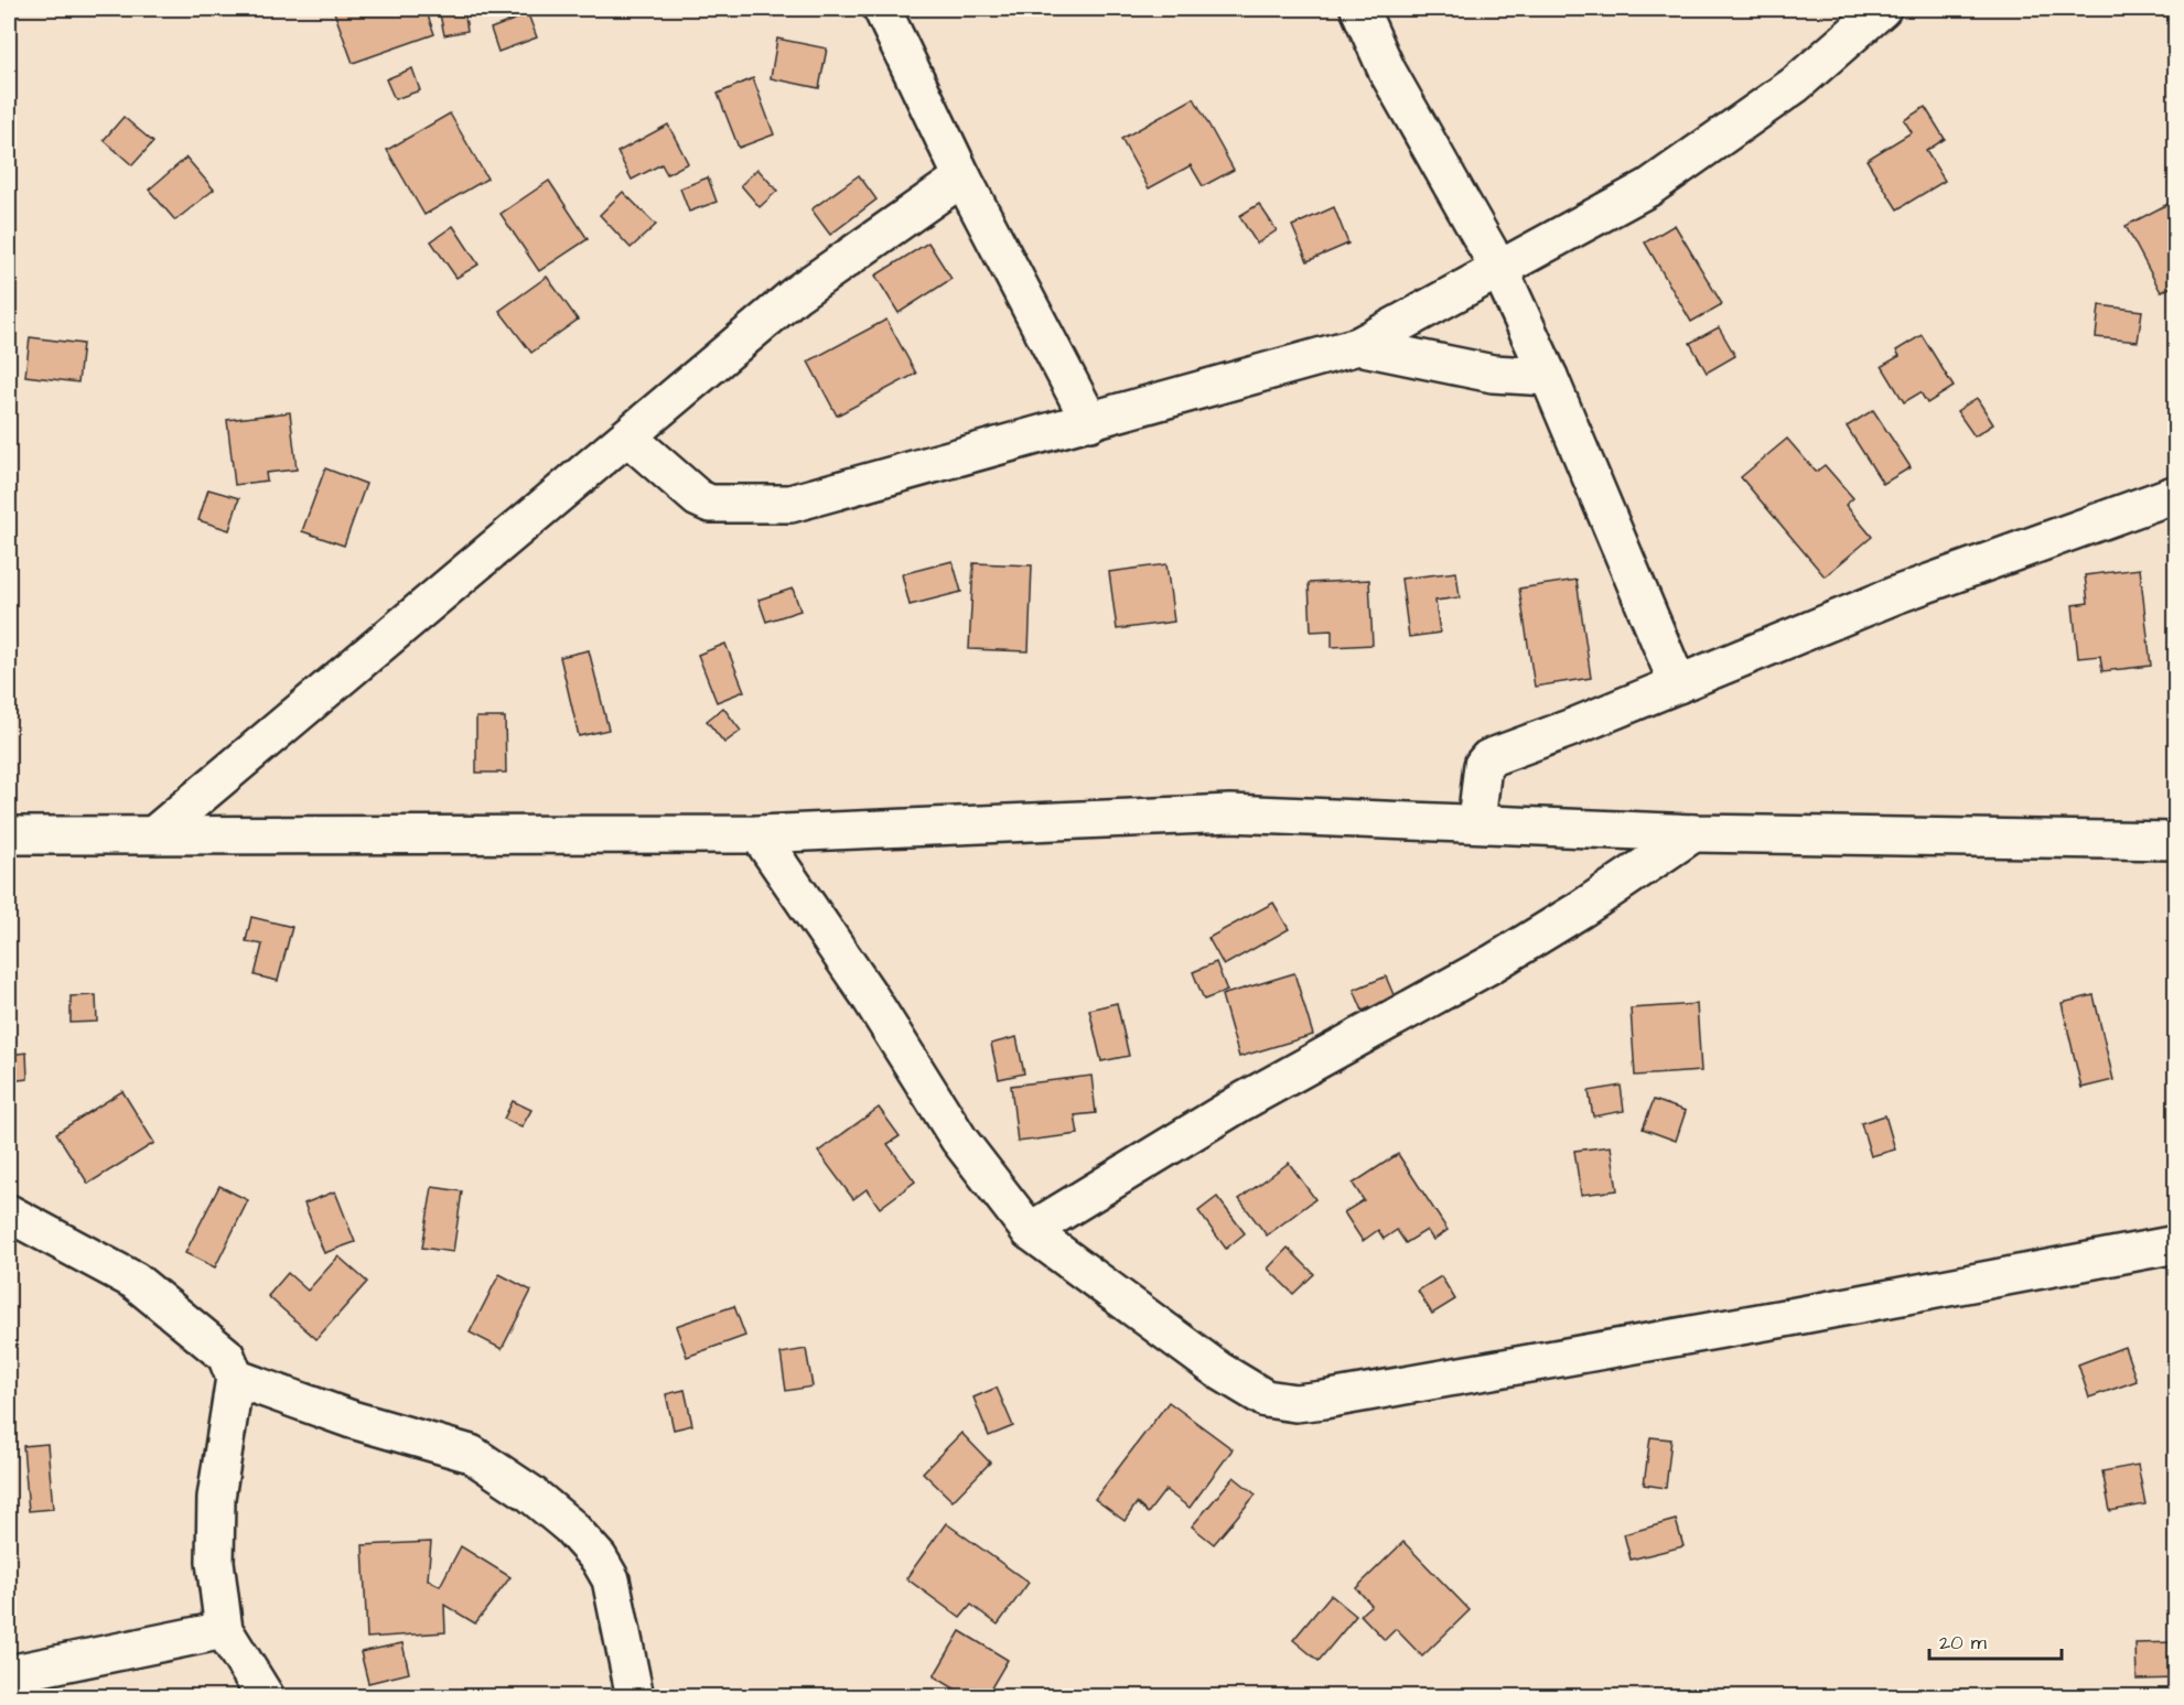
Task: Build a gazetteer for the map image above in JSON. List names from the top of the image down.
{
  "scale_bar": "20 m"
}
